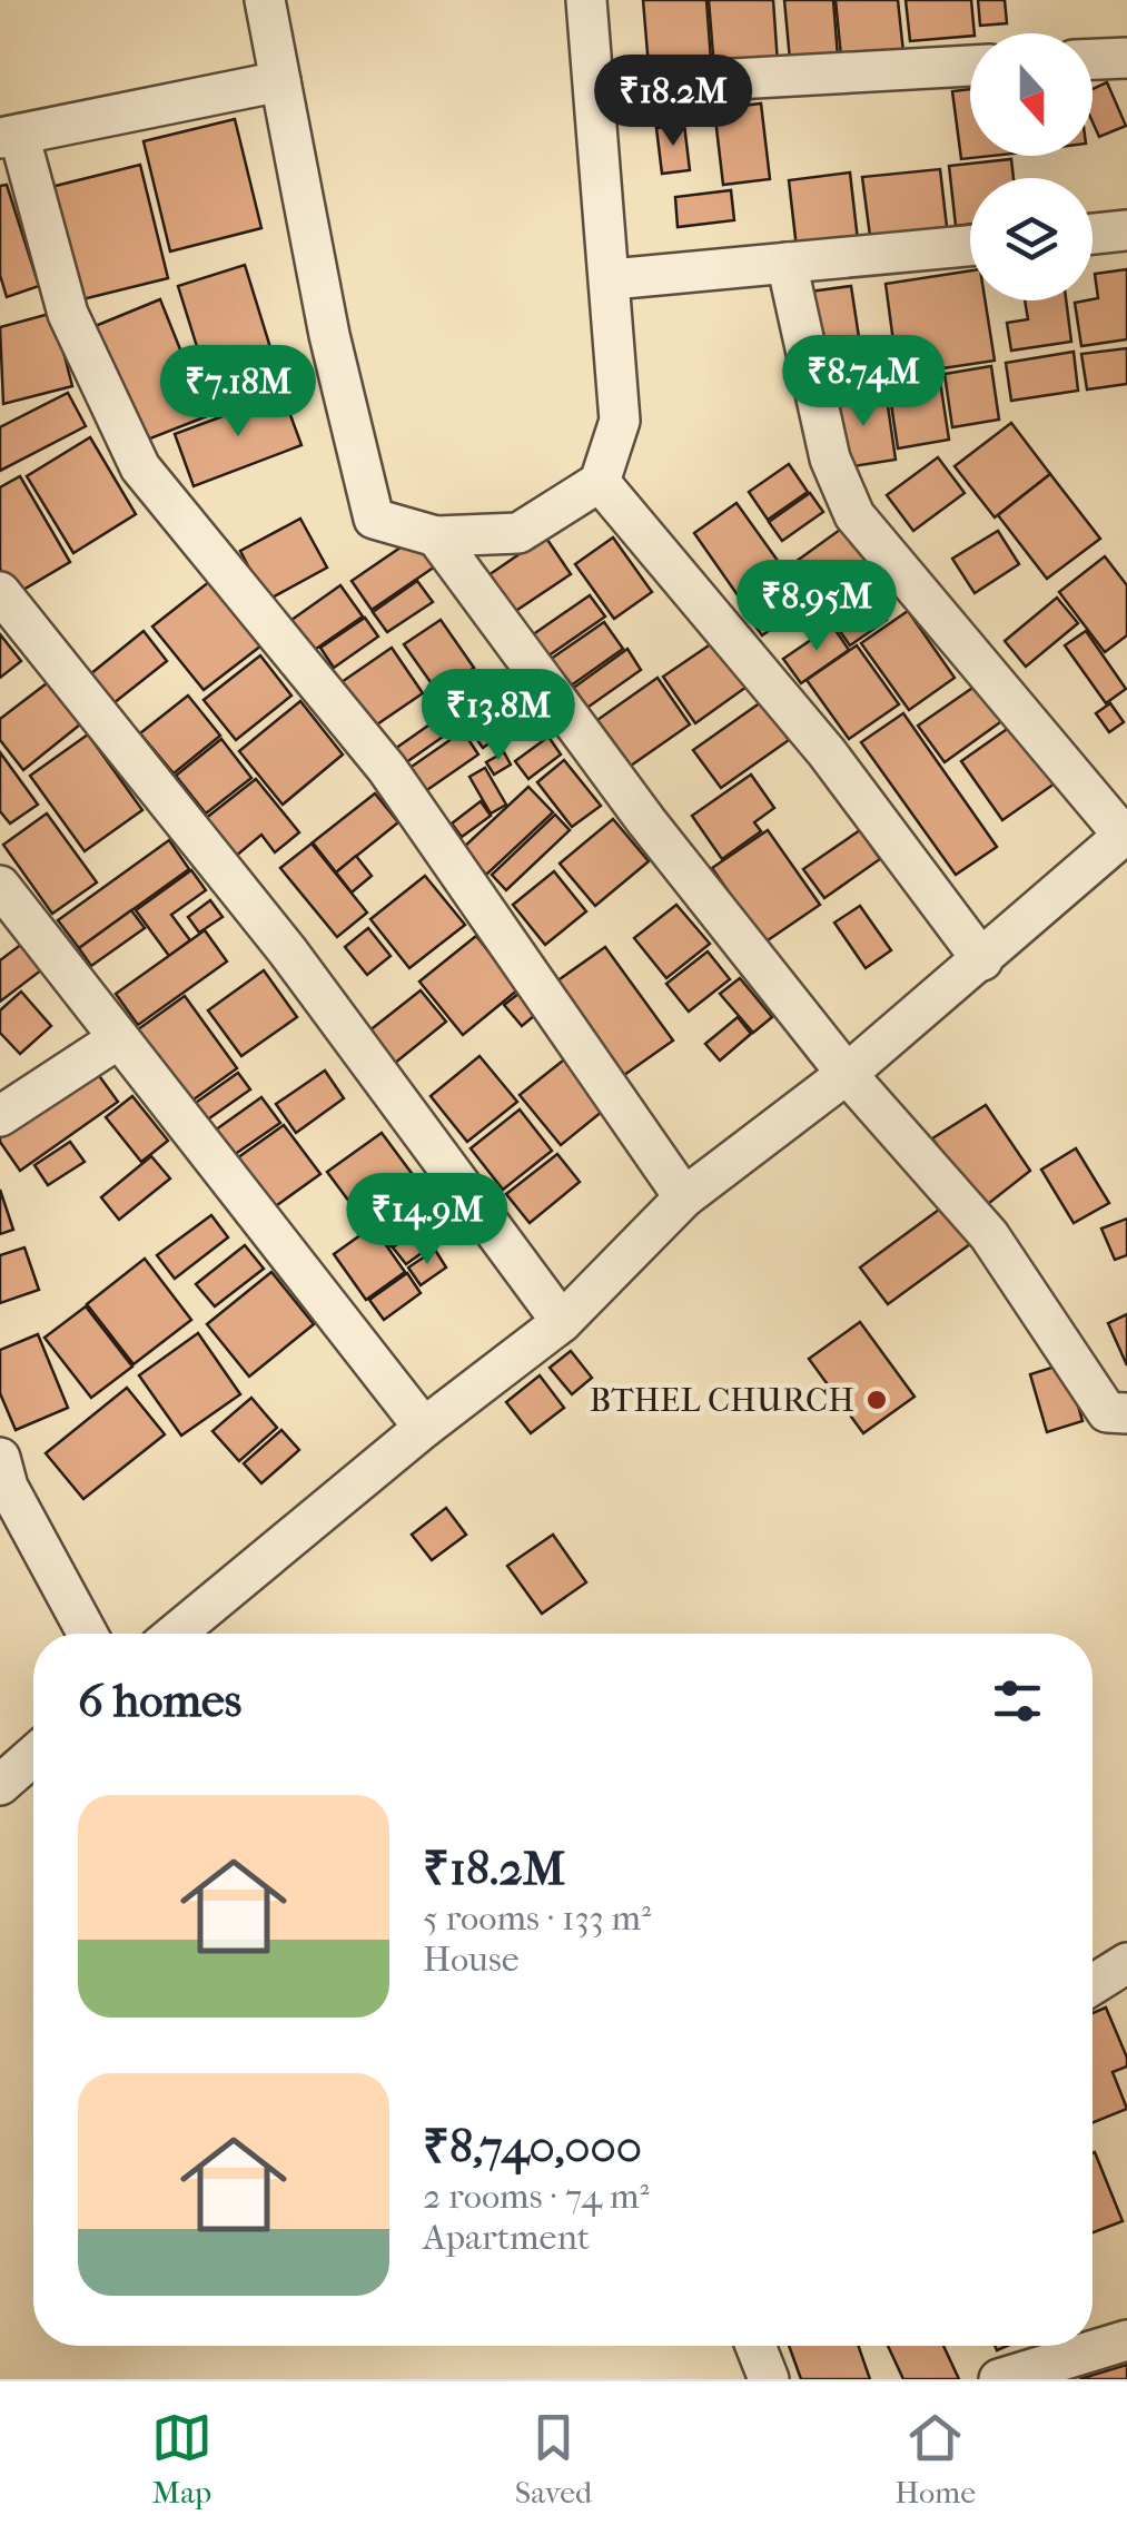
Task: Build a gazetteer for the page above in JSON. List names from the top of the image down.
{
  "places": ["BTHEL CHURCH"],
  "north": "bottom",
  "page": {
    "price": [
      "₹18.2M",
      "₹8.74M",
      "₹7.18M",
      "₹8.95M",
      "₹13.8M",
      "₹14.9M"
    ],
    "heading": "6 homes",
    "list": [
      {
        "name": "₹18.2M",
        "note": "5 rooms · 133 m² · House"
      },
      {
        "name": "₹8,740,000",
        "note": "2 rooms · 74 m² · Apartment"
      }
    ],
    "tabs": ["Map", "Saved", "Home"]
  }
}
